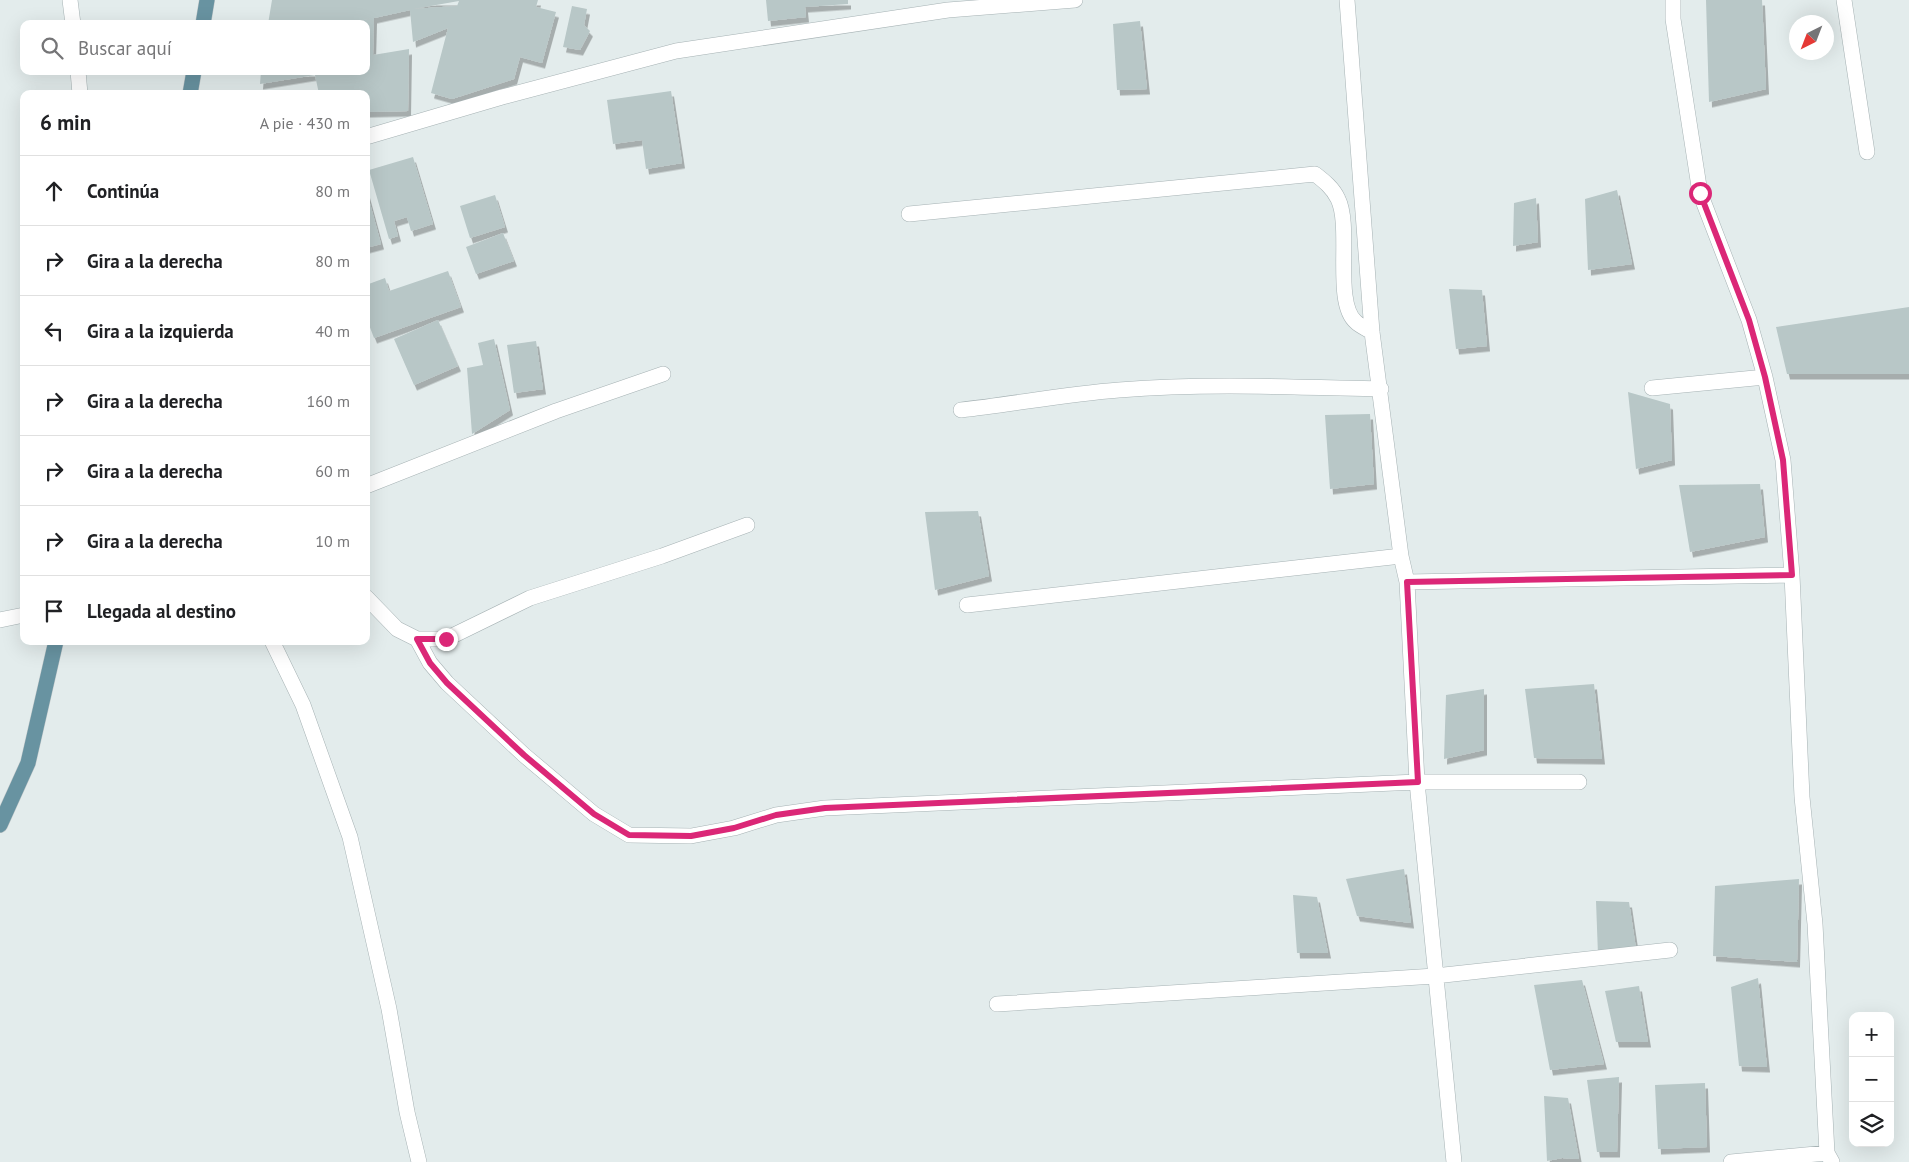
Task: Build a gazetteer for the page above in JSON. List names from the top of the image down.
{
  "north": "bottom left",
  "page": {
    "search": "Buscar aquí",
    "heading": ["6 min", "A pie · 430 m"],
    "list": [
      ["Continúa", "80 m"],
      ["Gira a la derecha", "80 m"],
      ["Gira a la izquierda", "40 m"],
      ["Gira a la derecha", "160 m"],
      ["Gira a la derecha", "60 m"],
      ["Gira a la derecha", "10 m"],
      "Llegada al destino"
    ],
    "map_buttons": ["+", "−"]
  }
}
